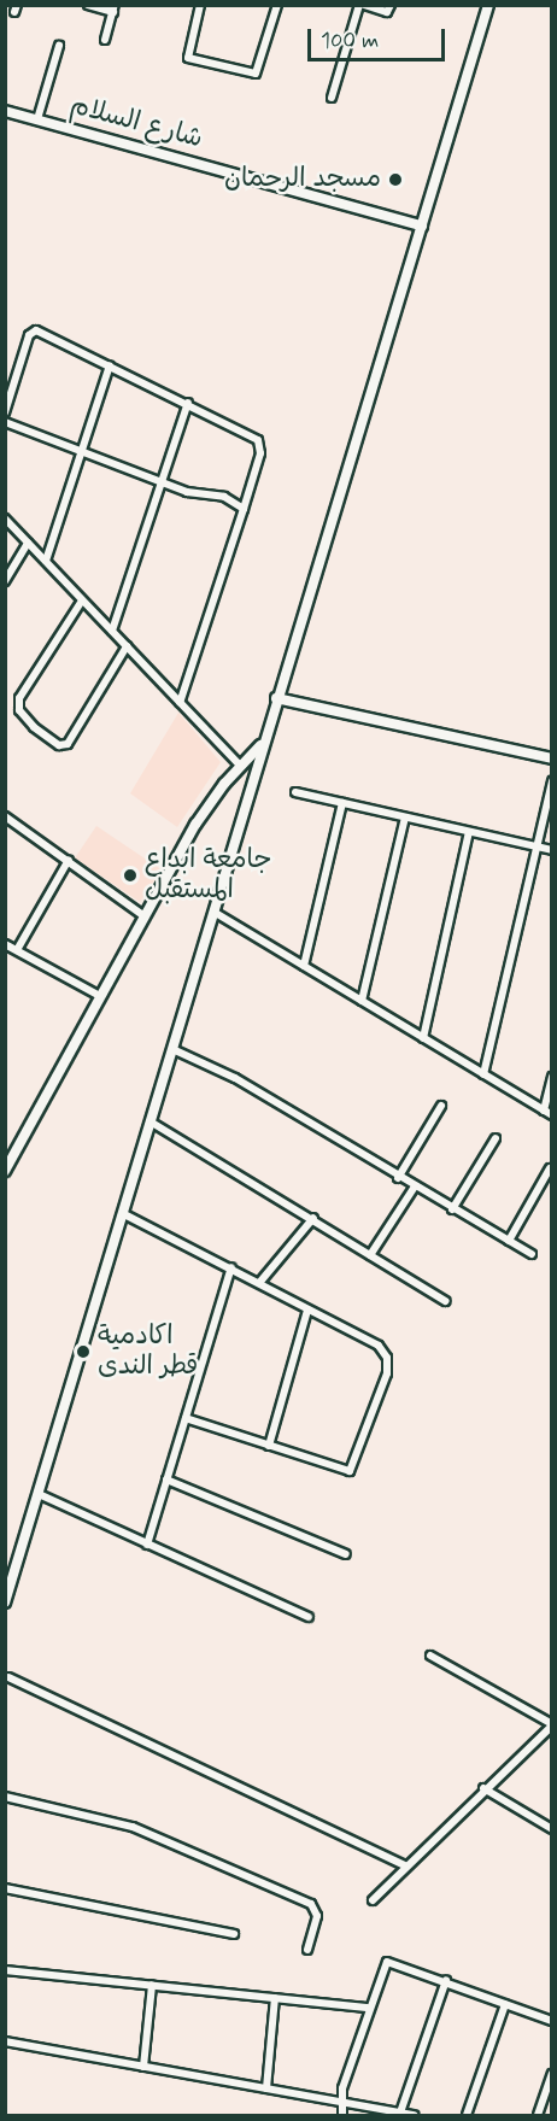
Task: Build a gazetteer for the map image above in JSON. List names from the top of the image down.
{
  "streets": {
    "main road": ["شارع السلام"]
  },
  "places": ["مسجد الرحمان", "جامعة ابداع المستقبل", "اكادمية قطر الندى"],
  "scale_bar": "100 m"
}
